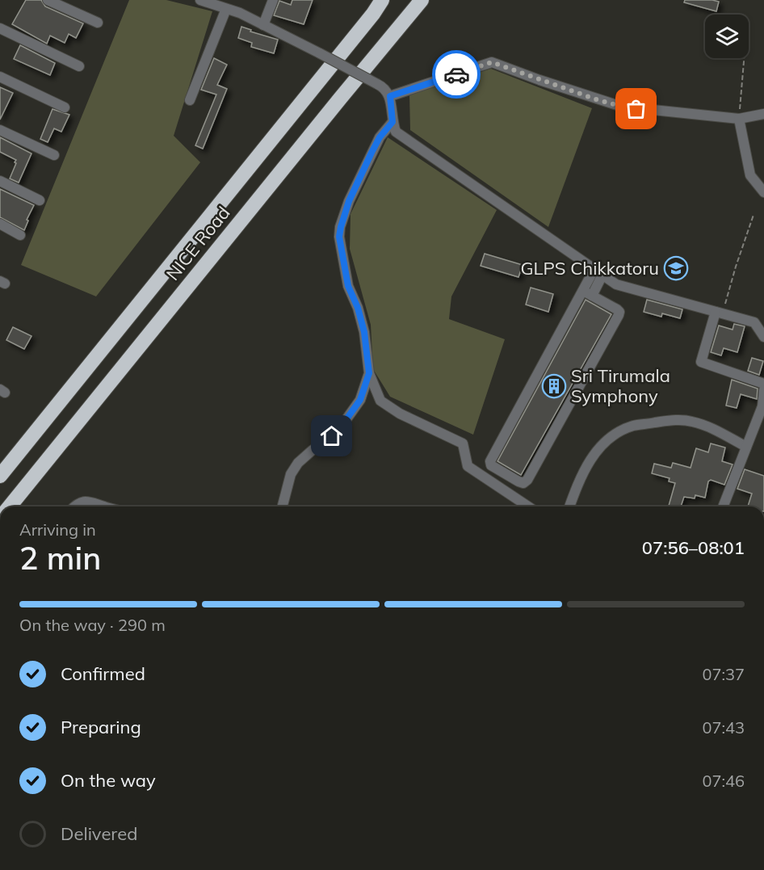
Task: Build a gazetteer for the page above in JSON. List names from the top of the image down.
{
  "streets": {
    "highway": ["NICE Road"]
  },
  "places": {
    "school or university": ["GLPS Chikkatoru"],
    "building": ["Sri Tirumala Symphony"]
  },
  "page": {
    "heading": ["2 min", "Arriving in", "07:56–08:01"],
    "bar": "On the way · 290 m",
    "list": [
      ["Confirmed", "07:37"],
      ["Preparing", "07:43"],
      ["On the way", "07:46"],
      "Delivered"
    ]
  }
}
